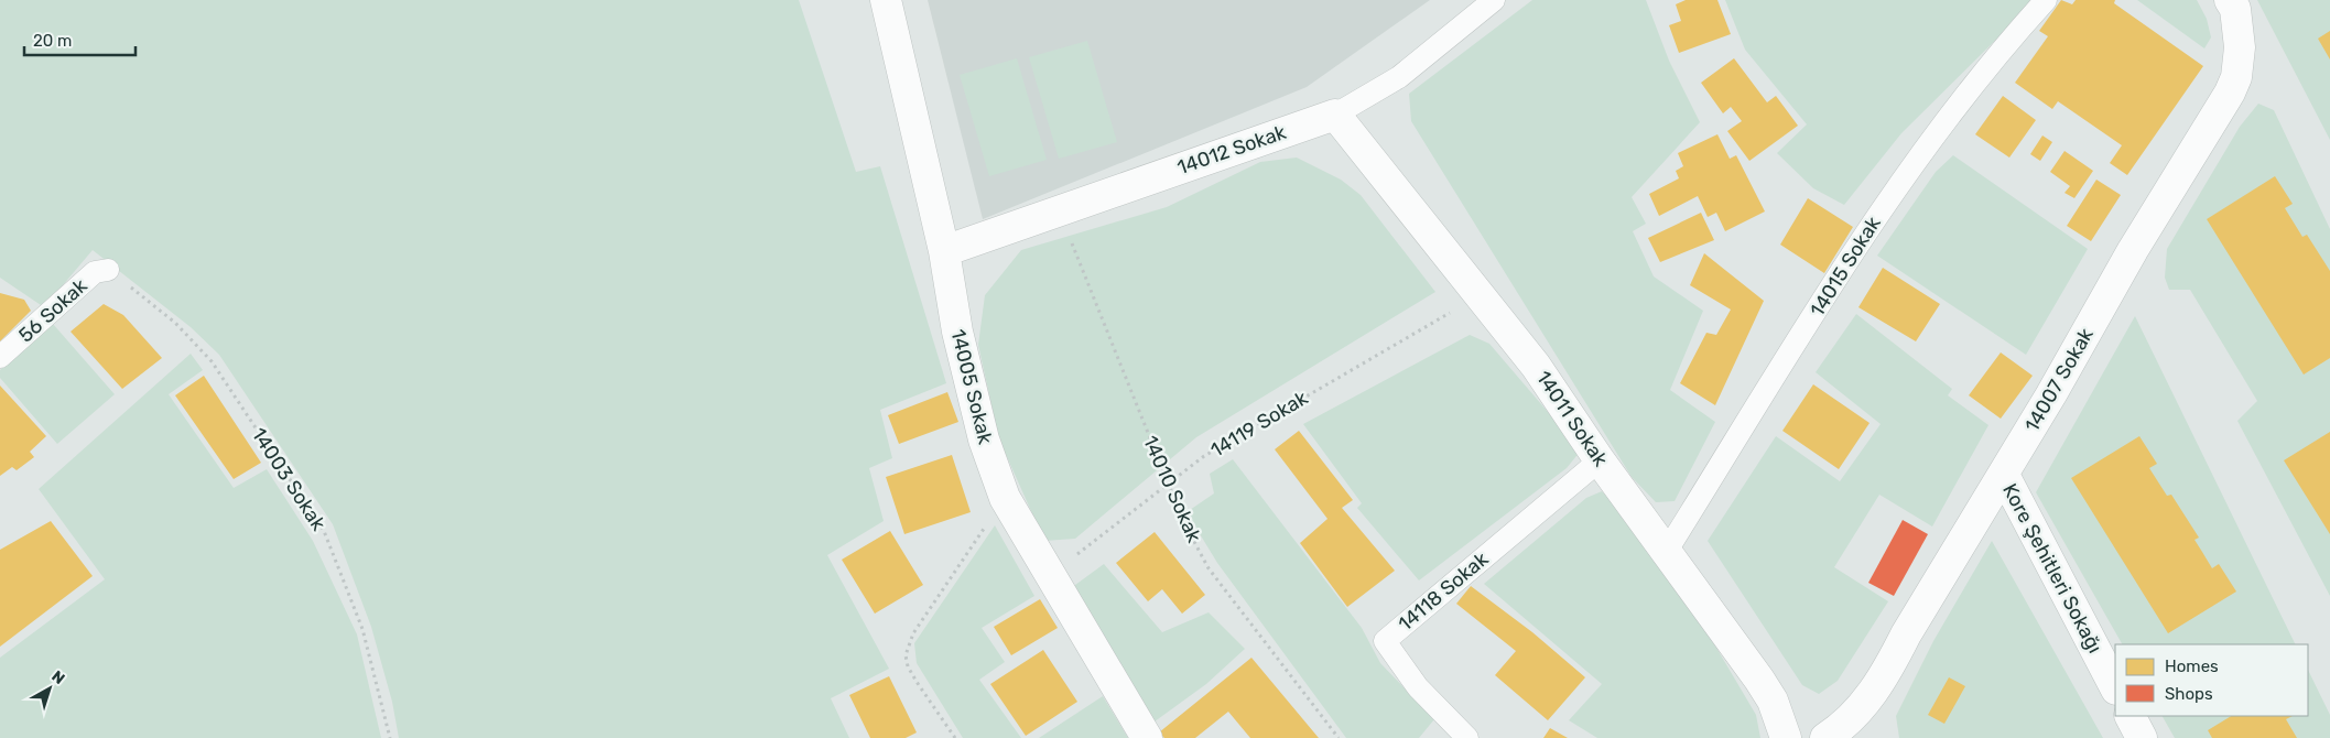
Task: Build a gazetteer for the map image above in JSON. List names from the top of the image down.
{
  "streets": {
    "street": [
      "14012 Sokak",
      "14007 Sokak",
      "14005 Sokak",
      "14011 Sokak",
      "Kore Şehitleri Sokağı"
    ],
    "lane": ["14015 Sokak", "56 Sokak", "14118 Sokak"],
    "path": ["14119 Sokak", "14003 Sokak", "14010 Sokak"]
  },
  "crossings": [
    ["14012 Sokak", "14005 Sokak"],
    ["14012 Sokak", "14011 Sokak"],
    ["14012 Sokak", "14010 Sokak"],
    ["14015 Sokak", "14011 Sokak"],
    ["56 Sokak", "14003 Sokak"],
    ["14007 Sokak", "Kore Şehitleri Sokağı"],
    ["14005 Sokak", "14119 Sokak"],
    ["14011 Sokak", "14119 Sokak"],
    ["14011 Sokak", "14118 Sokak"],
    ["14119 Sokak", "14010 Sokak"]
  ],
  "legend": ["Homes", "Shops"],
  "scale_bar": "20 m",
  "north": "top right"
}
